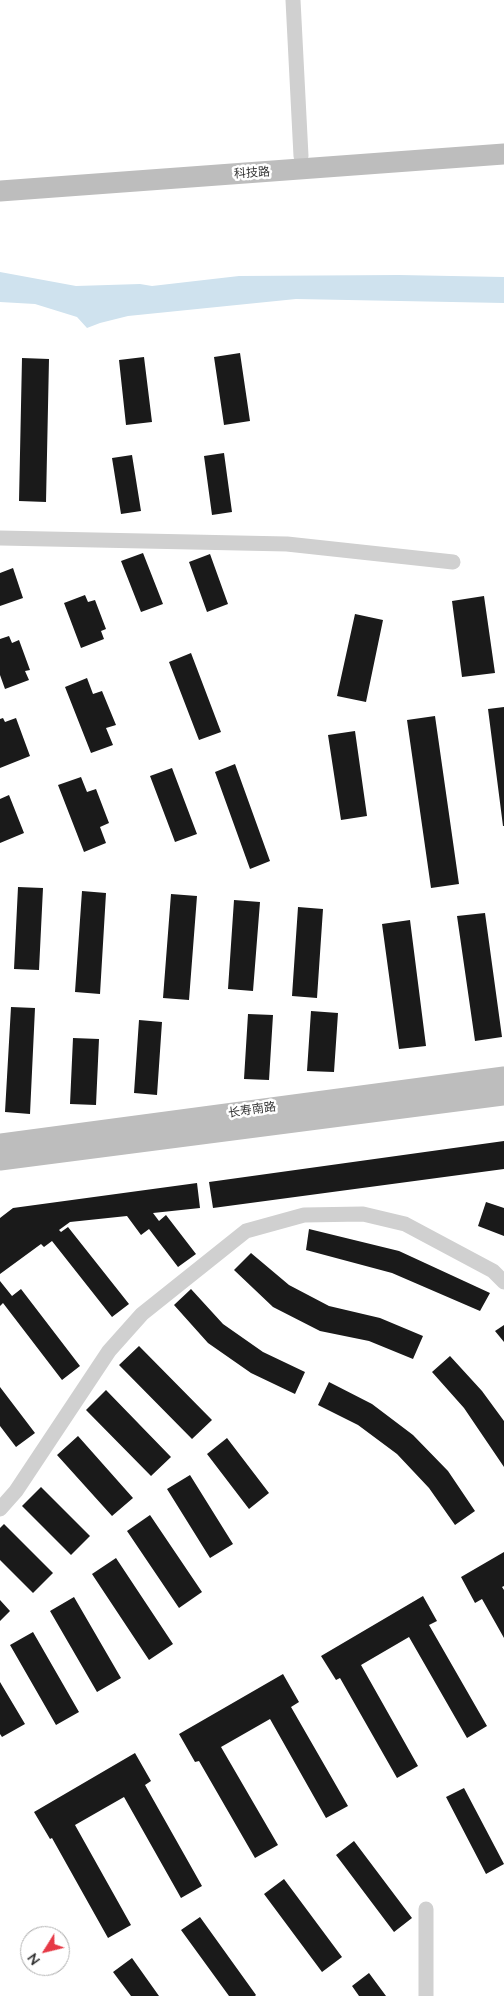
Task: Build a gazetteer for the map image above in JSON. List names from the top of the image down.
{
  "streets": {
    "main road": ["科技路", "长寿南路"]
  },
  "north": "bottom left"
}
